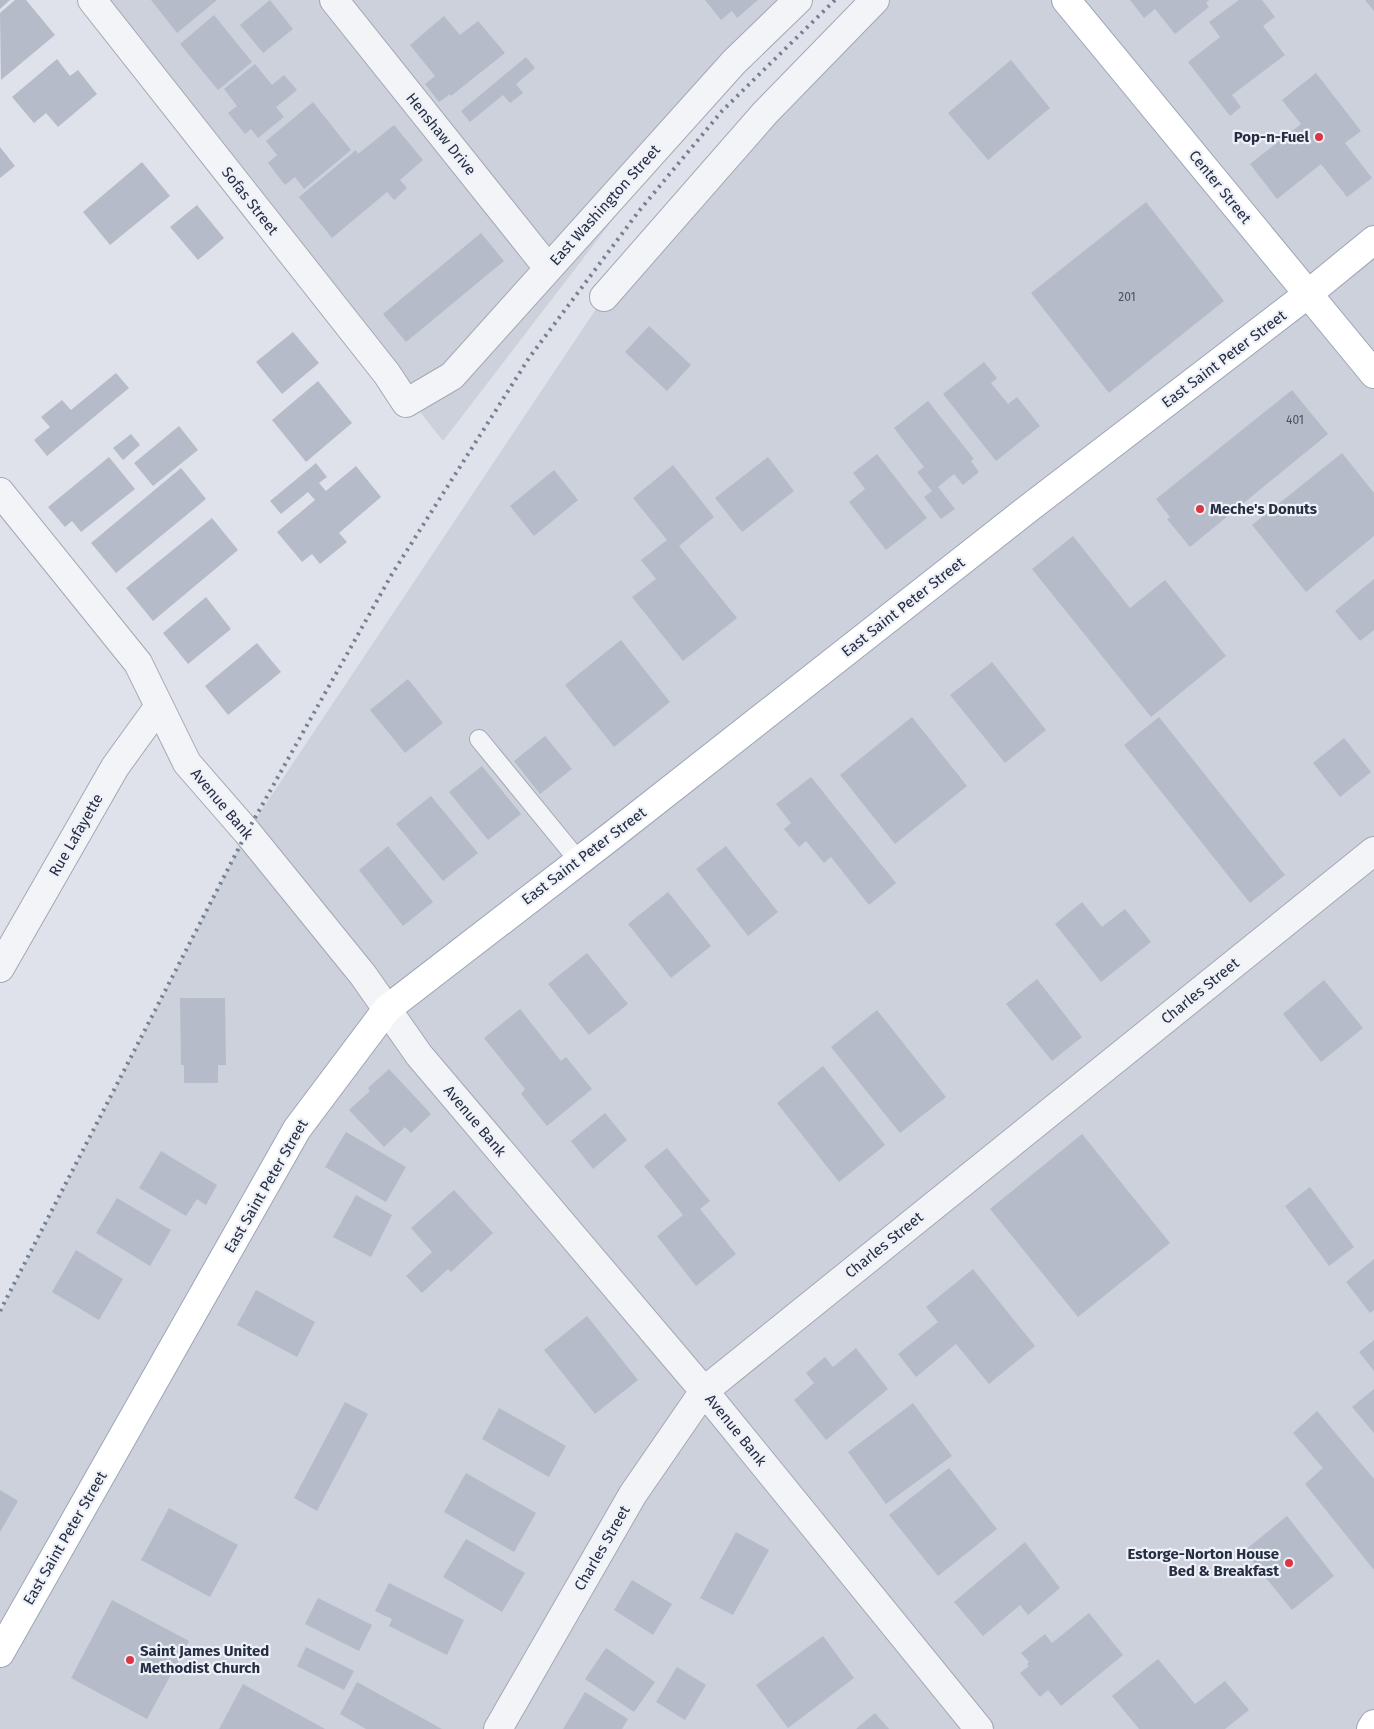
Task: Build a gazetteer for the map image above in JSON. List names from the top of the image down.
{
  "streets": {
    "main road": ["Center Street", "East Saint Peter Street"],
    "street": [
      "Henshaw Drive",
      "Sofas Street",
      "East Washington Street",
      "Avenue Bank",
      "Rue Lafayette",
      "Charles Street"
    ]
  },
  "crossings": [
    ["Henshaw Drive", "East Washington Street"],
    ["Center Street", "East Saint Peter Street"],
    ["Sofas Street", "East Washington Street"],
    ["East Saint Peter Street", "Avenue Bank"],
    ["Avenue Bank", "Rue Lafayette"],
    ["Avenue Bank", "Charles Street"]
  ],
  "places": [
    "Pop-n-Fuel",
    "Meche's Donuts",
    "Estorge-Norton House Bed & Breakfast",
    "Saint James United Methodist Church"
  ],
  "house_numbers": ["201", "401"]
}
